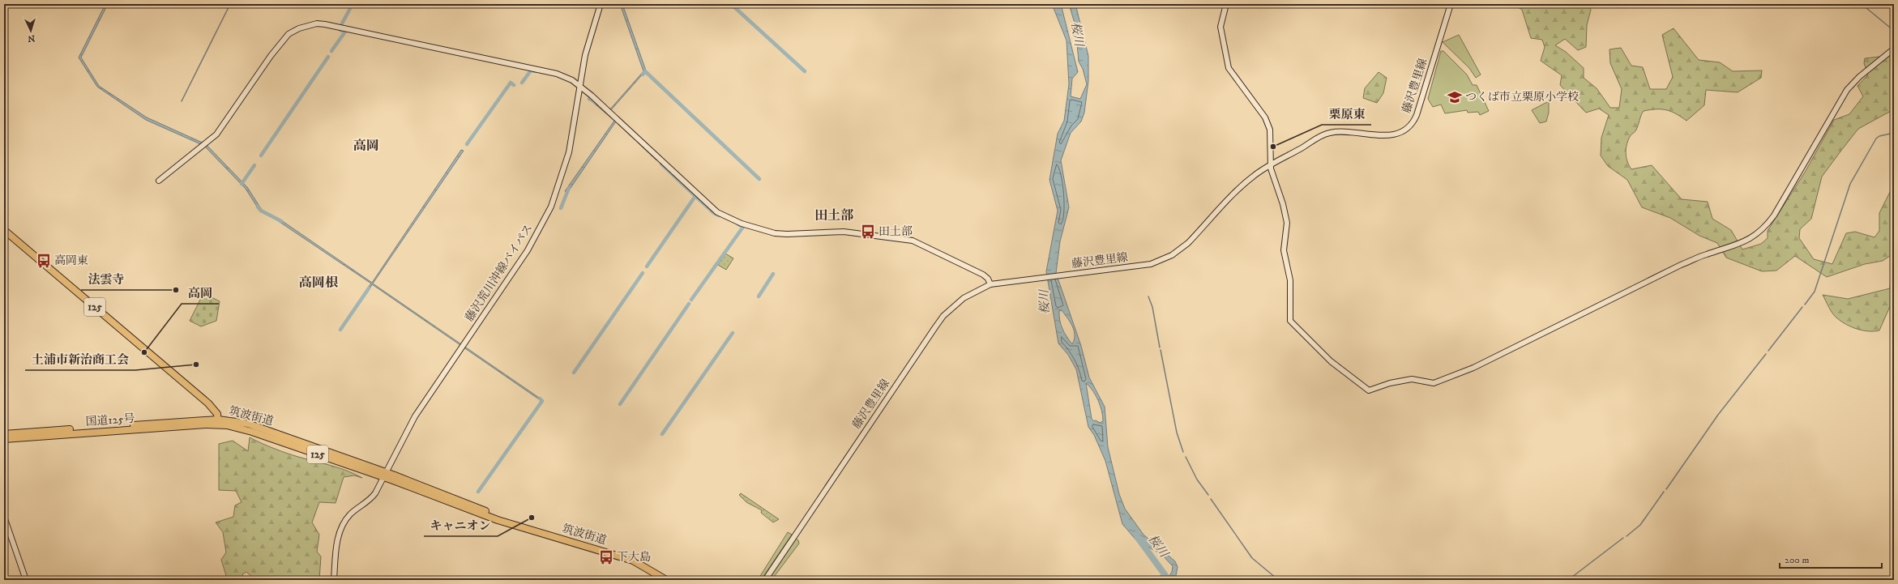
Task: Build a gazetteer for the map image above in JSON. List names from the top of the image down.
{
  "streets": {
    "highway": ["125", "筑波街道", "国道125号"],
    "street": ["藤沢豊里線", "藤沢荒川沖線バイパス"]
  },
  "crossings": [
    ["藤沢荒川沖線バイパス", "筑波街道"],
    ["筑波街道", "国道125号"]
  ],
  "districts": ["高岡", "田土部", "高岡根"],
  "water": ["桜川"],
  "places": {
    "school or university": ["つくば市立栗原小学校"],
    "other": [
      "栗原東",
      "法雲寺",
      "高岡",
      "土浦市新治商工会",
      "キャニオン"
    ],
    "bus stop": ["田土部", "高岡東", "下大島"]
  },
  "scale_bar": "200 m",
  "north": "bottom"
}
